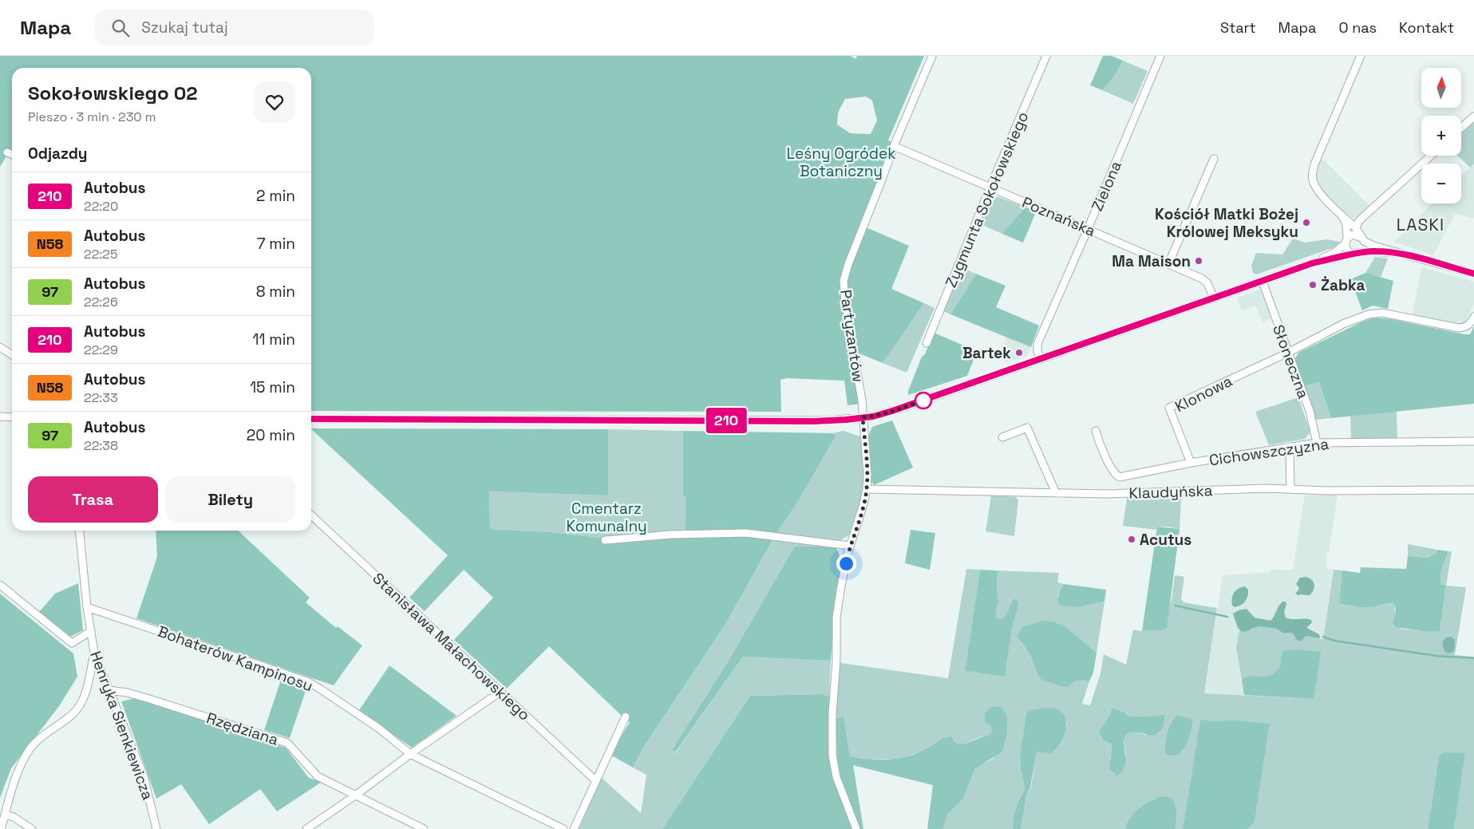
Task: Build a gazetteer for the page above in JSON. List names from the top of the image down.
{
  "streets": {
    "street": [
      "Zielona",
      "Zygmunta Sokołowskiego",
      "Poznańska",
      "Partyzantów",
      "Słoneczna",
      "Klonowa",
      "Cichowszczyzna",
      "Klaudyńska",
      "Stanisława Małachowskiego",
      "Bohaterów Kampinosu",
      "Henryka Sienkiewicza",
      "Rzędziana"
    ]
  },
  "crossings": [
    ["Zielona", "Poznańska"],
    ["Zygmunta Sokołowskiego", "Poznańska"],
    ["Poznańska", "Partyzantów"],
    ["Partyzantów", "Klaudyńska"],
    ["Słoneczna", "Klonowa"],
    ["Słoneczna", "Cichowszczyzna"],
    ["Klonowa", "Cichowszczyzna"],
    ["Bohaterów Kampinosu", "Henryka Sienkiewicza"],
    ["Henryka Sienkiewicza", "Rzędziana"]
  ],
  "districts": ["LASKI"],
  "parks": ["Leśny Ogródek Botaniczny", "Cmentarz Komunalny"],
  "places": [
    "Kościół Matki Bożej Królowej Meksyku",
    "Ma Maison",
    "Żabka",
    "Bartek",
    "Acutus"
  ],
  "lines": ["bus line 210"],
  "north": "top",
  "page": {
    "header": "Mapa",
    "search": "Szukaj tutaj",
    "nav": [
      "Start",
      "Mapa",
      "O nas",
      "Kontakt"
    ],
    "on_map": "210",
    "map_buttons": ["+", "−"],
    "heading": [
      ["Sokołowskiego 02", "Pieszo · 3 min · 230 m"],
      "Odjazdy"
    ],
    "list": [
      {
        "mark": "210",
        "name": "Autobus",
        "note": "22:20",
        "value": "2 min"
      },
      {
        "mark": "N58",
        "name": "Autobus",
        "note": "22:25",
        "value": "7 min"
      },
      {
        "mark": "97",
        "name": "Autobus",
        "note": "22:26",
        "value": "8 min"
      },
      {
        "mark": "210",
        "name": "Autobus",
        "note": "22:29",
        "value": "11 min"
      },
      {
        "mark": "N58",
        "name": "Autobus",
        "note": "22:33",
        "value": "15 min"
      },
      {
        "mark": "97",
        "name": "Autobus",
        "note": "22:38",
        "value": "20 min"
      }
    ],
    "buttons": ["Trasa", "Bilety"]
  }
}
